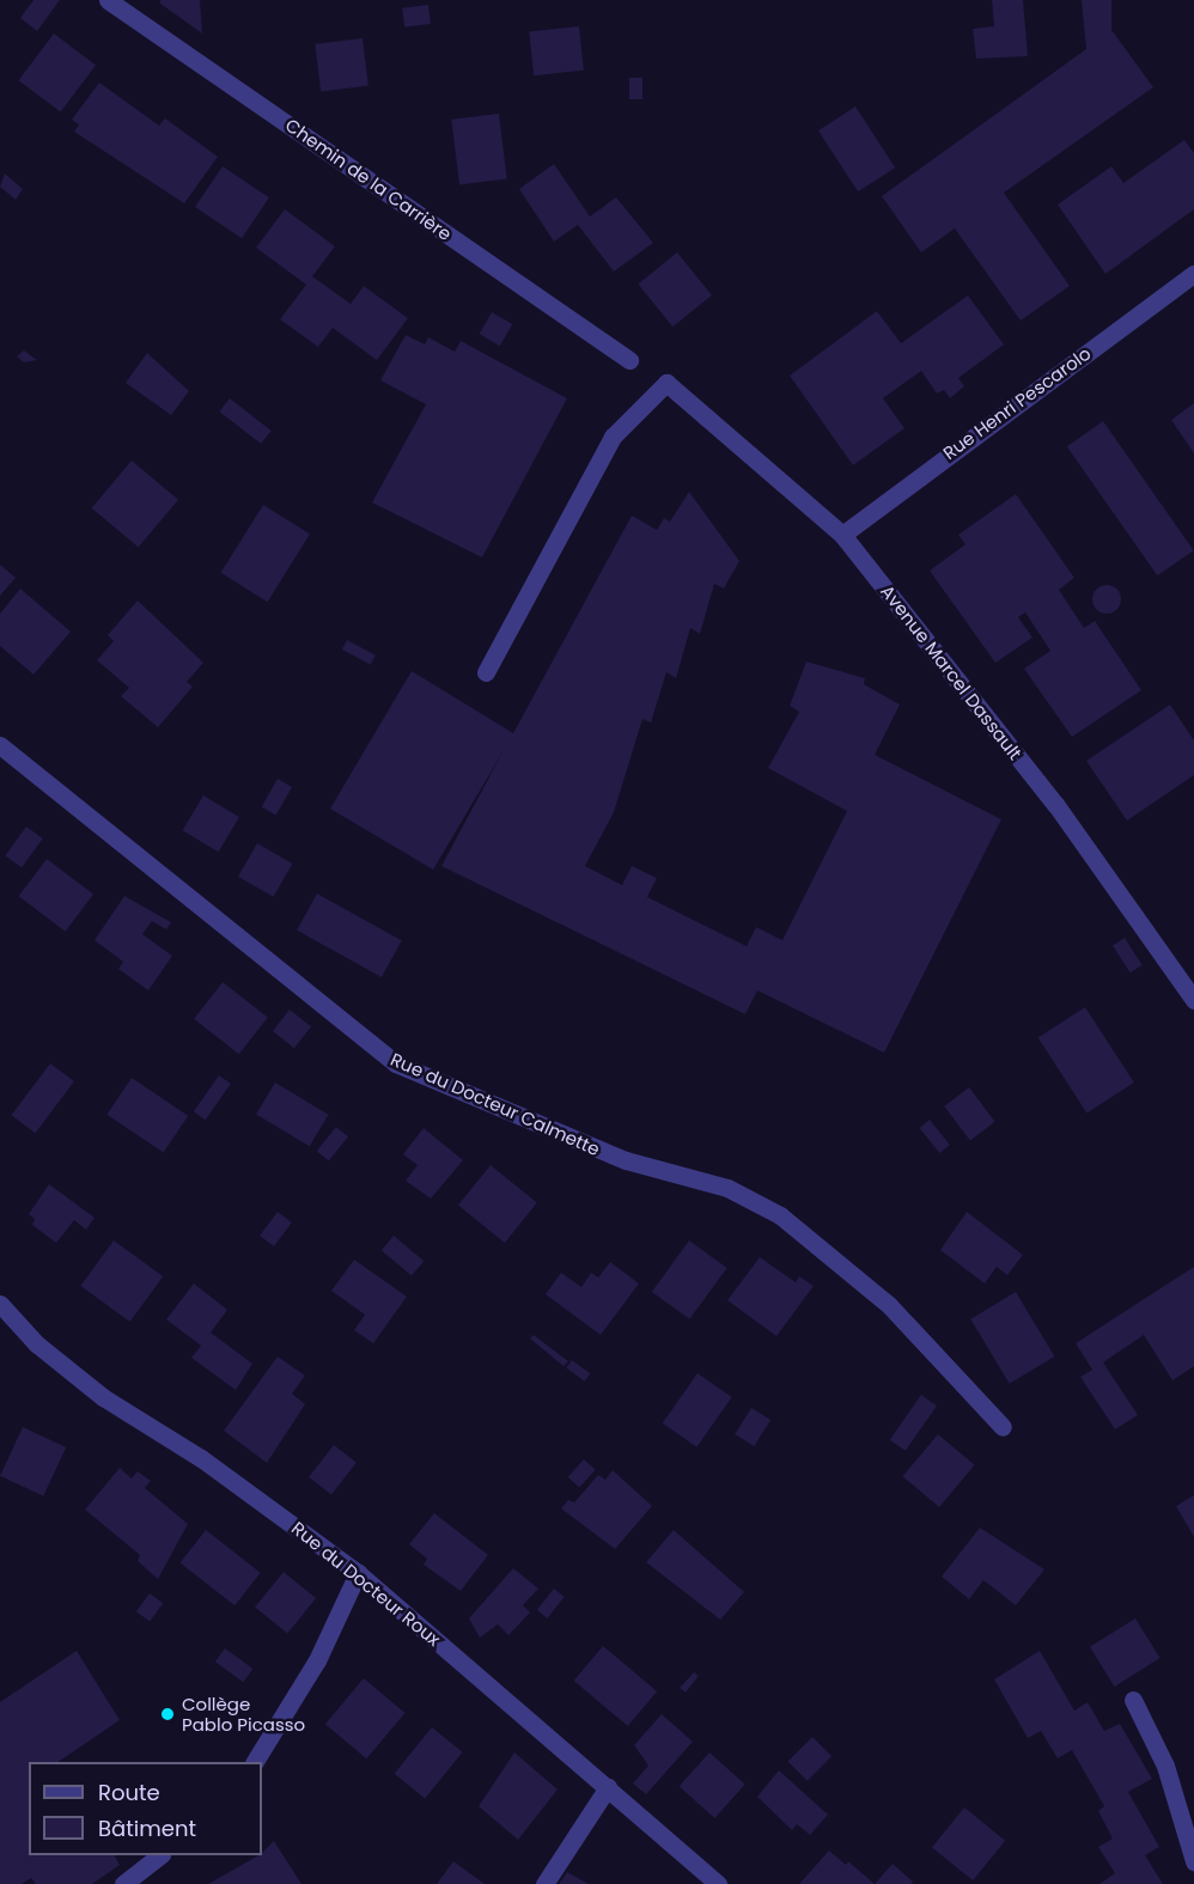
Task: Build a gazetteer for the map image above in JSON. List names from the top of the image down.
{
  "streets": {
    "street": [
      "Chemin de la Carrière",
      "Rue Henri Pescarolo",
      "Avenue Marcel Dassault",
      "Rue du Docteur Calmette",
      "Rue du Docteur Roux"
    ]
  },
  "crossings": [
    ["Rue Henri Pescarolo", "Avenue Marcel Dassault"]
  ],
  "places": ["Collège Pablo Picasso"],
  "legend": ["Route", "Bâtiment"]
}
